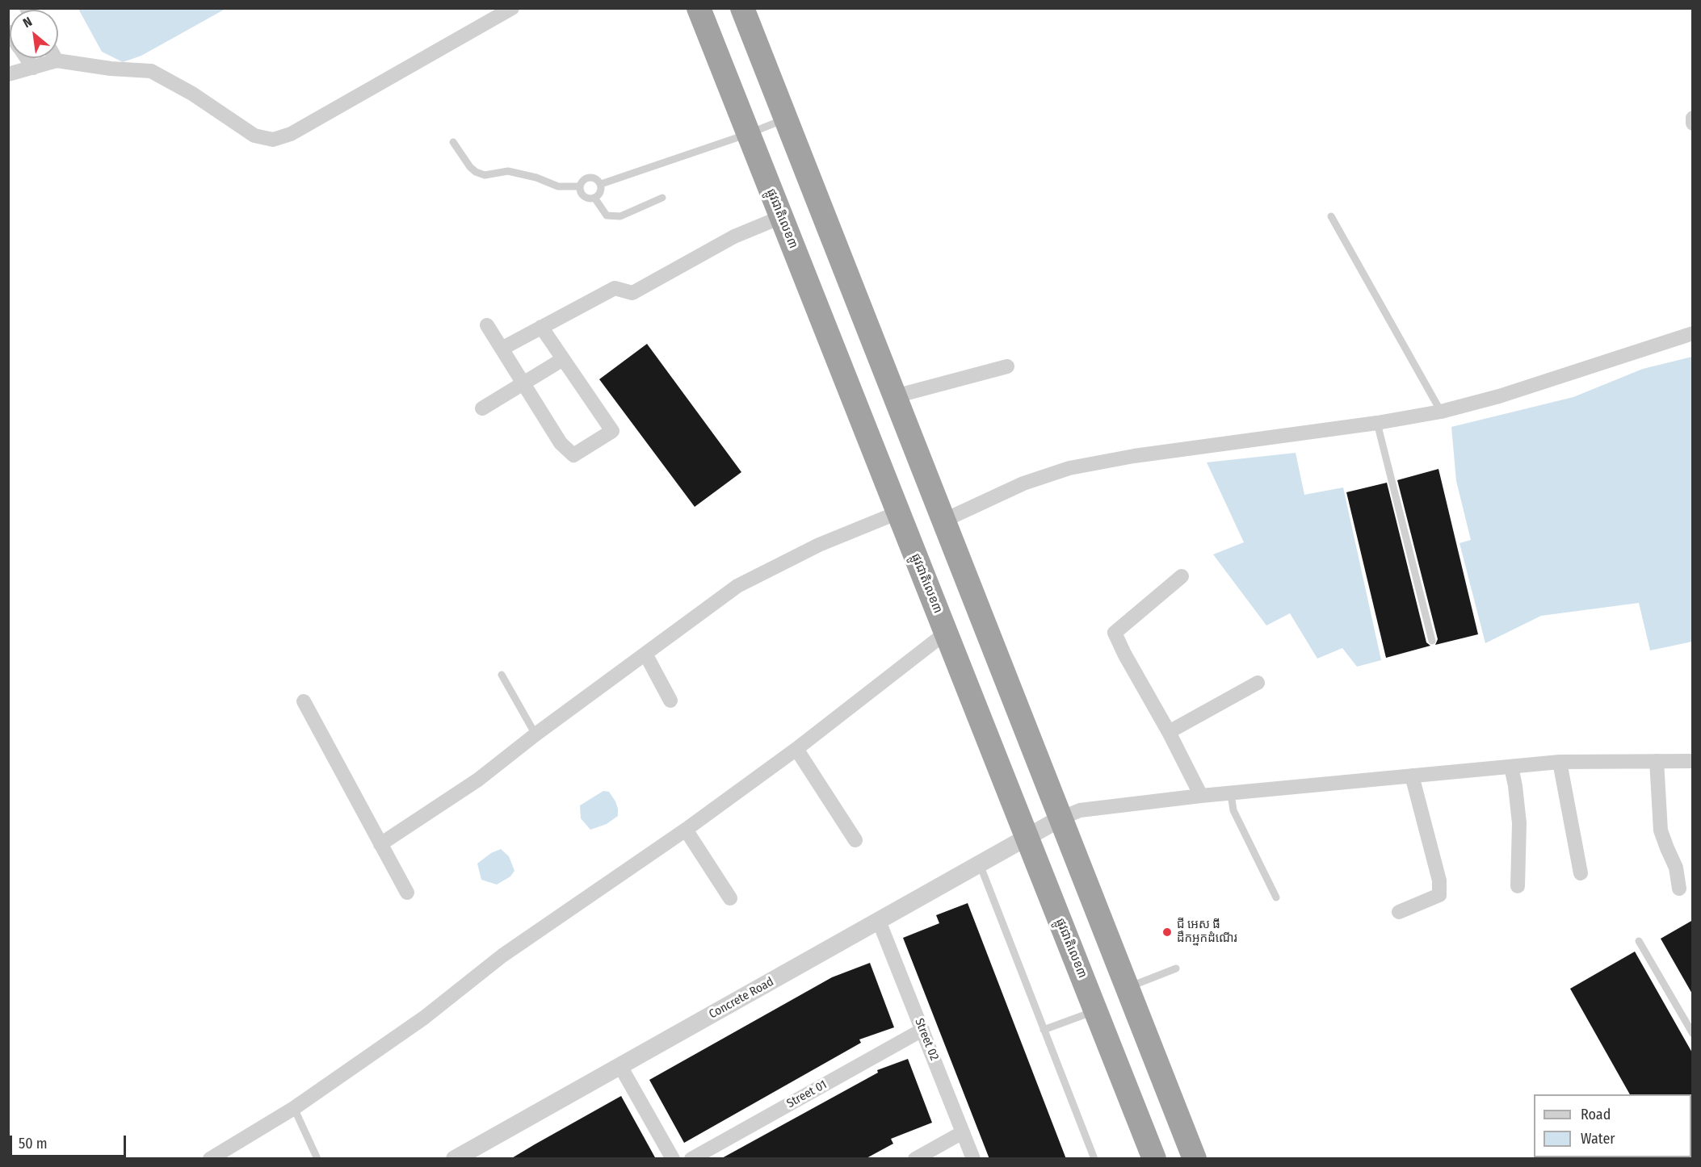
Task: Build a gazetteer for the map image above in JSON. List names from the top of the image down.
{
  "streets": {
    "highway": ["ផ្លូវជាតិលេខ៣"],
    "street": ["Concrete Road", "Street 02", "Street 01"]
  },
  "crossings": [
    ["ផ្លូវជាតិលេខ៣", "Concrete Road"],
    ["Concrete Road", "Street 02"],
    ["Street 02", "Street 01"]
  ],
  "places": ["ជី អេស ធី ដឹកអ្នកដំណើរ"],
  "legend": ["Road", "Water"],
  "scale_bar": "50 m",
  "north": "top left"
}
